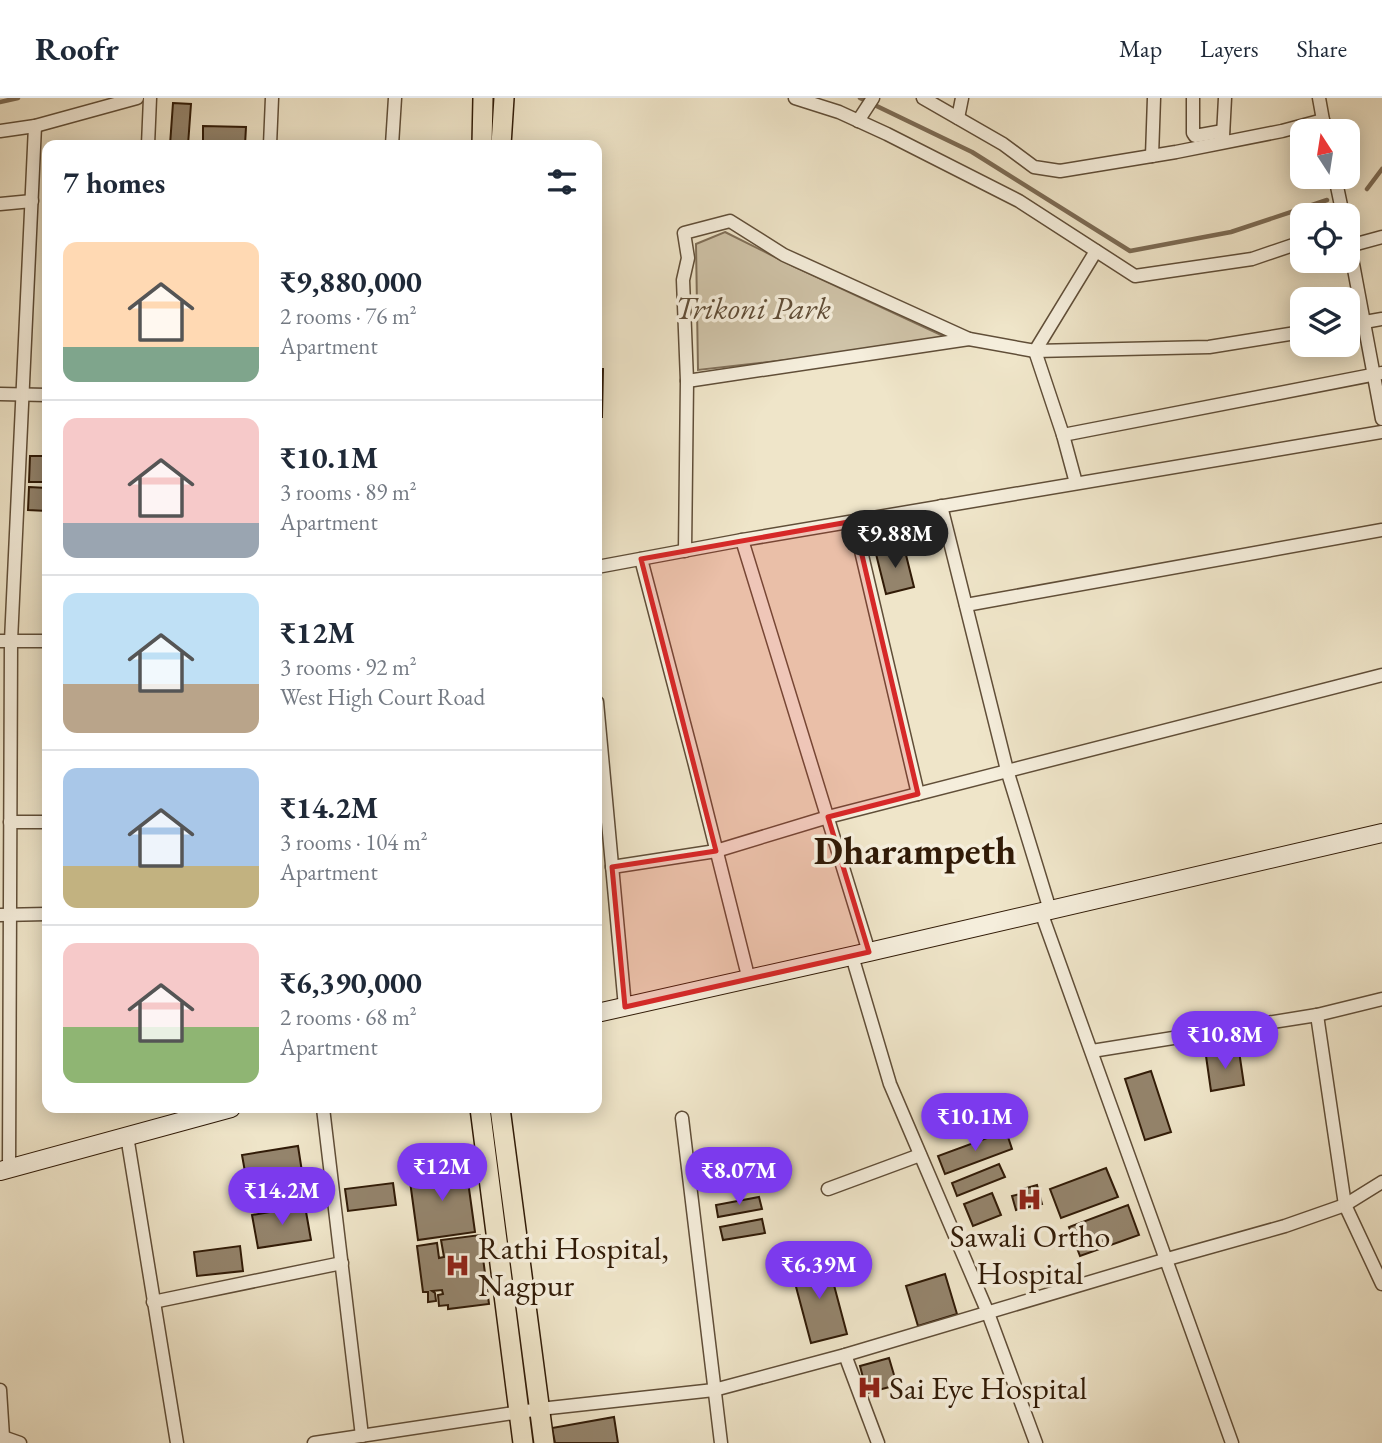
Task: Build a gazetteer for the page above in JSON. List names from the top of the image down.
{
  "districts": ["Dharampeth"],
  "parks": ["Trikoni Park"],
  "places": {
    "hospital": ["Sawali Ortho Hospital", "Rathi Hospital, Nagpur", "Sai Eye Hospital"]
  },
  "north": "top",
  "page": {
    "header": "Roofr",
    "nav": ["Map", "Layers", "Share"],
    "heading": "7 homes",
    "list": [
      {
        "name": "₹9,880,000",
        "note": "2 rooms · 76 m² · Apartment"
      },
      {
        "name": "₹10.1M",
        "note": "3 rooms · 89 m² · Apartment"
      },
      {
        "name": "₹12M",
        "note": "3 rooms · 92 m² · West High Court Road"
      },
      {
        "name": "₹14.2M",
        "note": "3 rooms · 104 m² · Apartment"
      },
      {
        "name": "₹6,390,000",
        "note": "2 rooms · 68 m² · Apartment"
      }
    ],
    "price": [
      "₹9.88M",
      "₹10.8M",
      "₹10.1M",
      "₹12M",
      "₹8.07M",
      "₹14.2M",
      "₹6.39M"
    ]
  }
}
